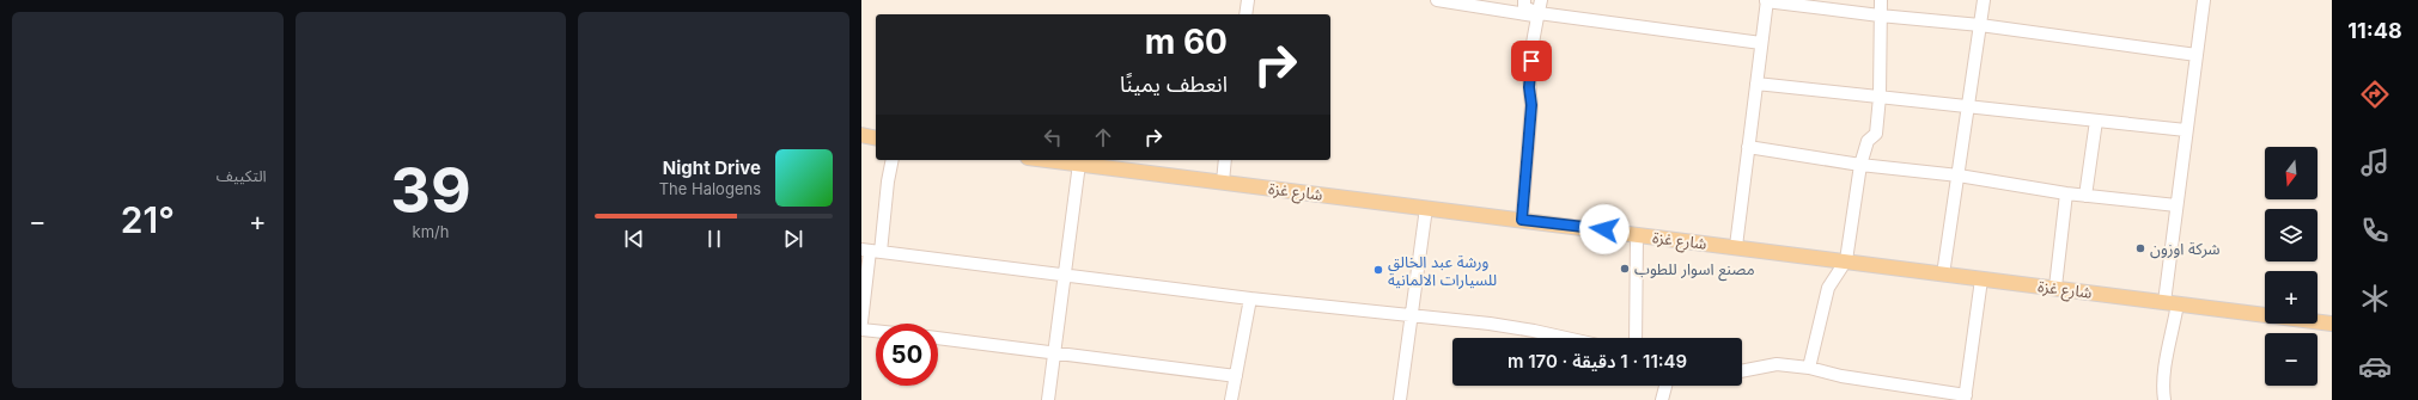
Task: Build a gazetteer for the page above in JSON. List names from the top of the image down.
{
  "streets": {
    "main road": ["شارع غزة"]
  },
  "places": ["شركة اوزون", "مصنع اسوار للطوب", "ورشة عبد الخالق للسيارات الالمانية"],
  "north": "bottom",
  "page": {
    "tabs": "11:48",
    "tile": [
      ["39", "km/h"],
      "التكييف"
    ],
    "turn": ["60 m", "انعطف يمينًا"],
    "map_buttons": ["+", "−"],
    "song": ["Night Drive", "The Halogens"],
    "heat": ["−", "21°", "+"],
    "limit": "50",
    "trip": "11:49 · 1 دقيقة · 170 m"
  }
}
